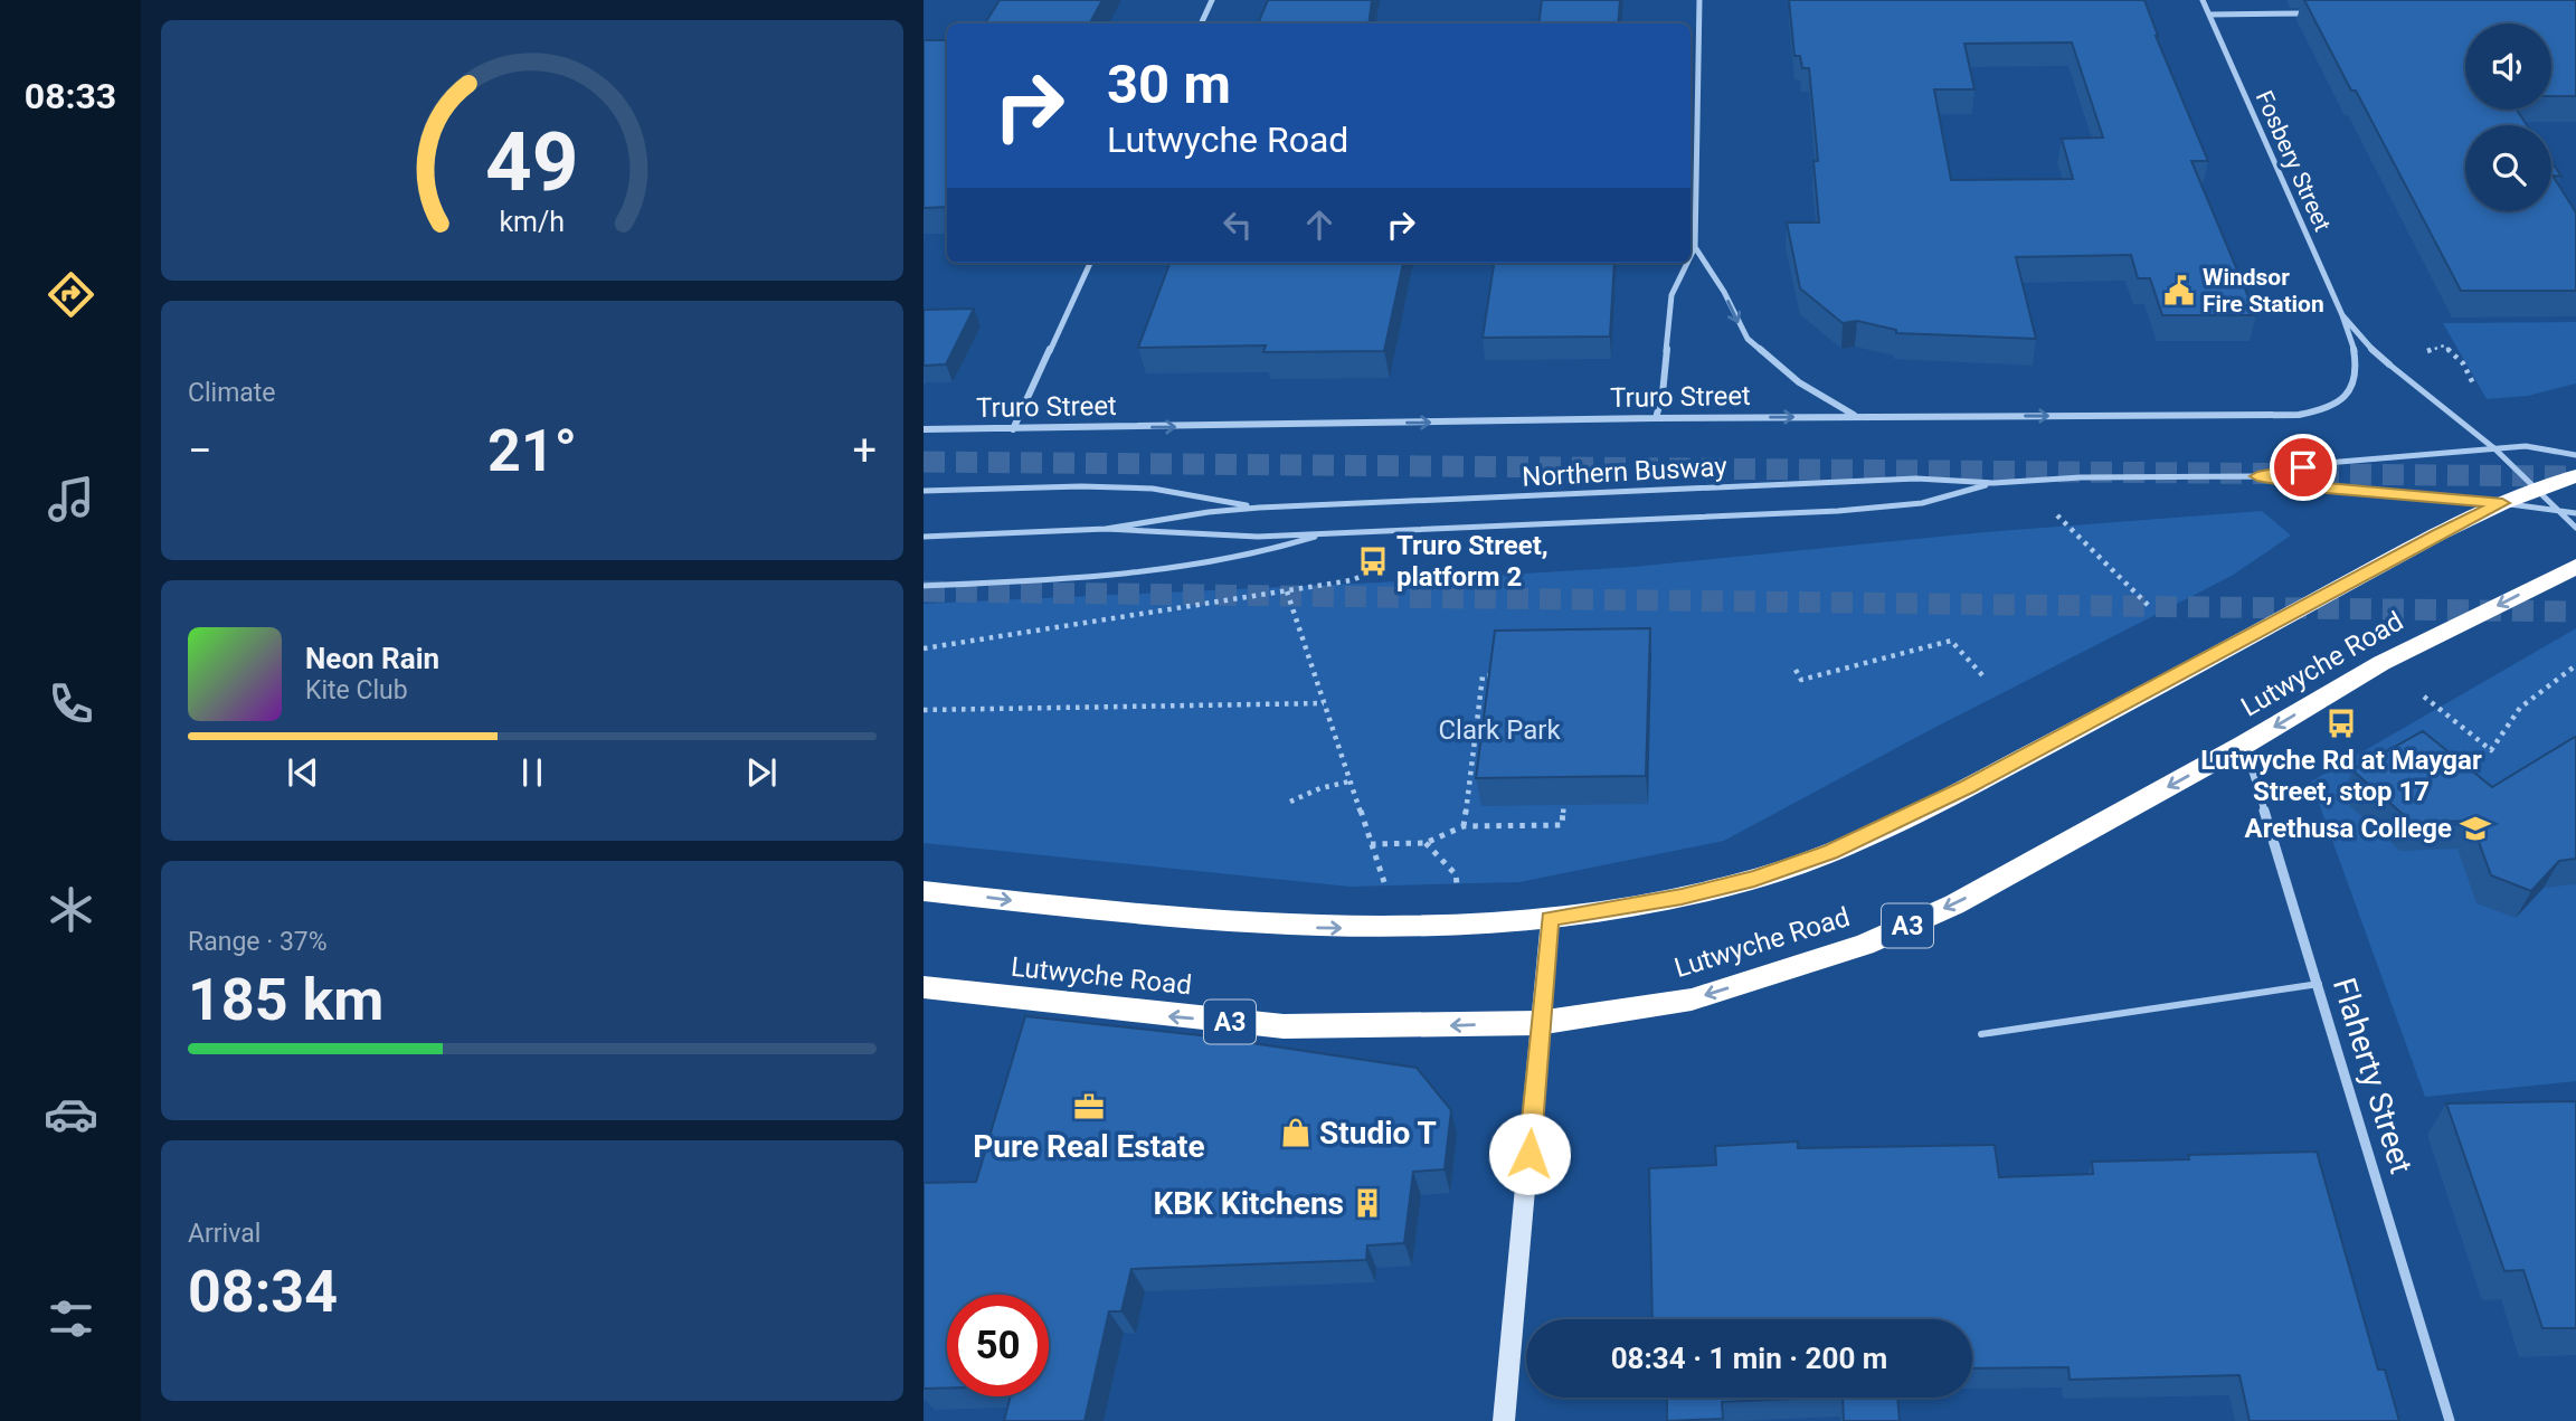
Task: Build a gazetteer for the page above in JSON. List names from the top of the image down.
{
  "streets": {
    "highway": ["Lutwyche Road", "A3"],
    "street": ["Fosbery Street", "Truro Street", "Flaherty Street"],
    "lane": ["Northern Busway"]
  },
  "crossings": [
    ["Fosbery Street", "Truro Street"],
    ["Northern Busway", "Lutwyche Road"],
    ["Lutwyche Road", "Flaherty Street"]
  ],
  "one_way": ["Truro Street"],
  "parks": ["Clark Park"],
  "places": {
    "public building": ["Windsor Fire Station"],
    "bus stop": ["Truro Street, platform 2", "Lutwyche Rd at Maygar Street, stop 17"],
    "school or university": ["Arethusa College"],
    "office": ["Pure Real Estate"],
    "shop": ["Studio T"],
    "building": ["KBK Kitchens"]
  },
  "page": {
    "tabs": "08:33",
    "turn": ["30 m", "Lutwyche Road"],
    "tile": [
      "Climate",
      ["Range · 37%", "185 km"],
      ["Arrival", "08:34"]
    ],
    "heat": ["−", "21°", "+"],
    "song": ["Neon Rain", "Kite Club"],
    "limit": "50",
    "trip": "08:34 · 1 min · 200 m",
    "gauge": ["49", "km/h"]
  }
}
